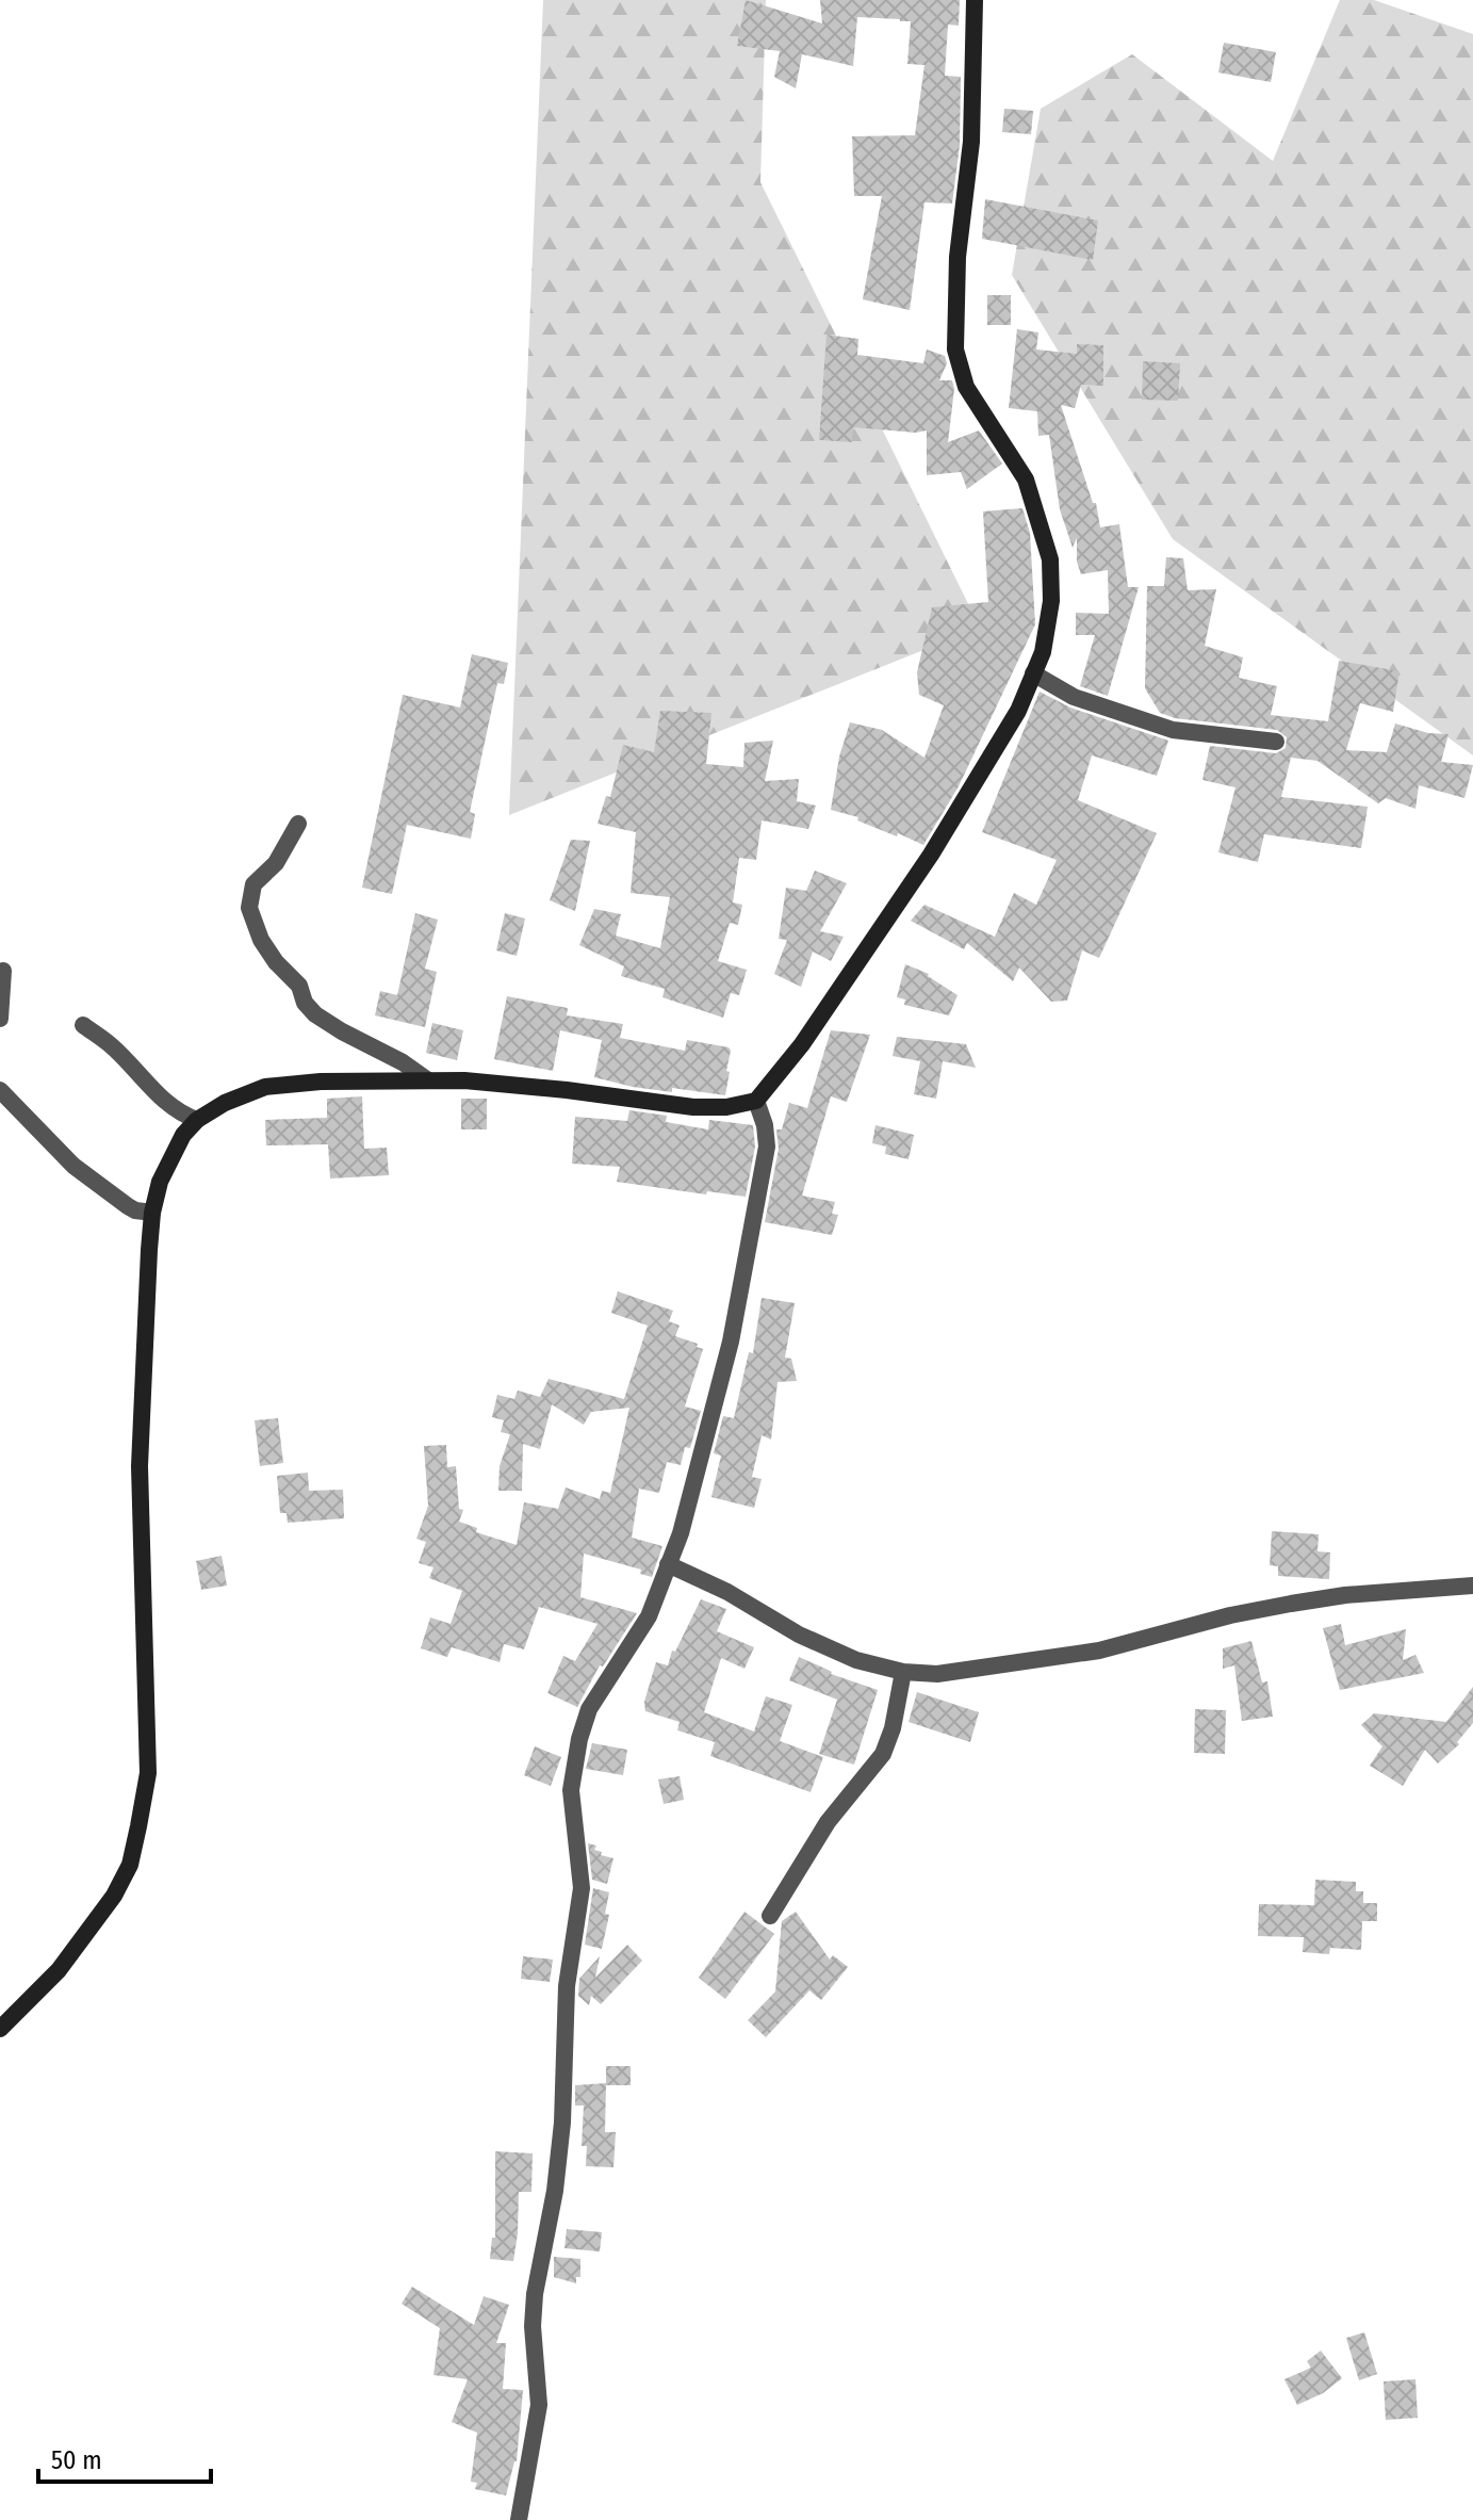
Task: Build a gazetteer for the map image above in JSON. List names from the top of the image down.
{
  "scale_bar": "50 m"
}
